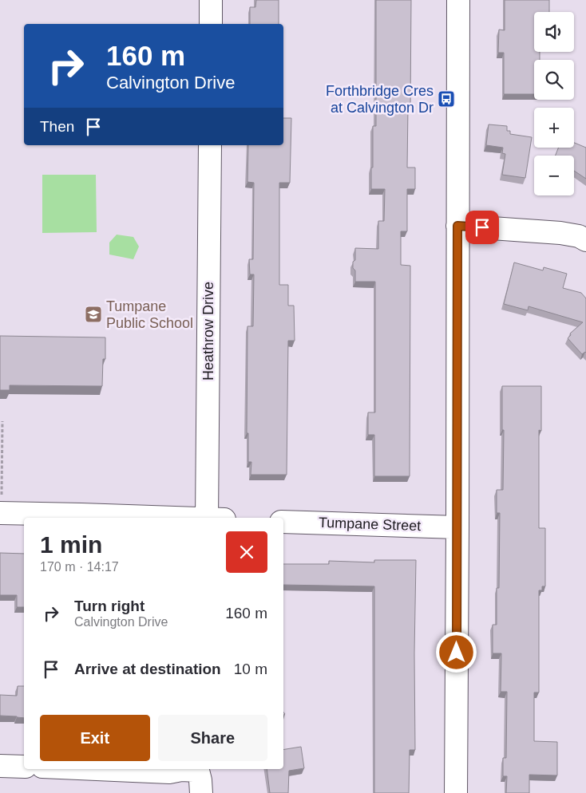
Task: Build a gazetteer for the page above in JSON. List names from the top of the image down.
{
  "streets": {
    "street": ["Heathrow Drive", "Tumpane Street"]
  },
  "places": {
    "bus stop": ["Forthbridge Cres at Calvington Dr"],
    "school or university": ["Tumpane Public School"]
  },
  "page": {
    "map_buttons": ["+", "−"],
    "turn": ["160 m", "Calvington Drive"],
    "then": "Then",
    "heading": ["1 min", "170 m · 14:17"],
    "list": [
      {
        "name": "Turn right",
        "note": "Calvington Drive",
        "value": "160 m"
      },
      {
        "name": "Arrive at destination",
        "value": "10 m"
      }
    ],
    "buttons": ["Exit", "Share"]
  }
}
